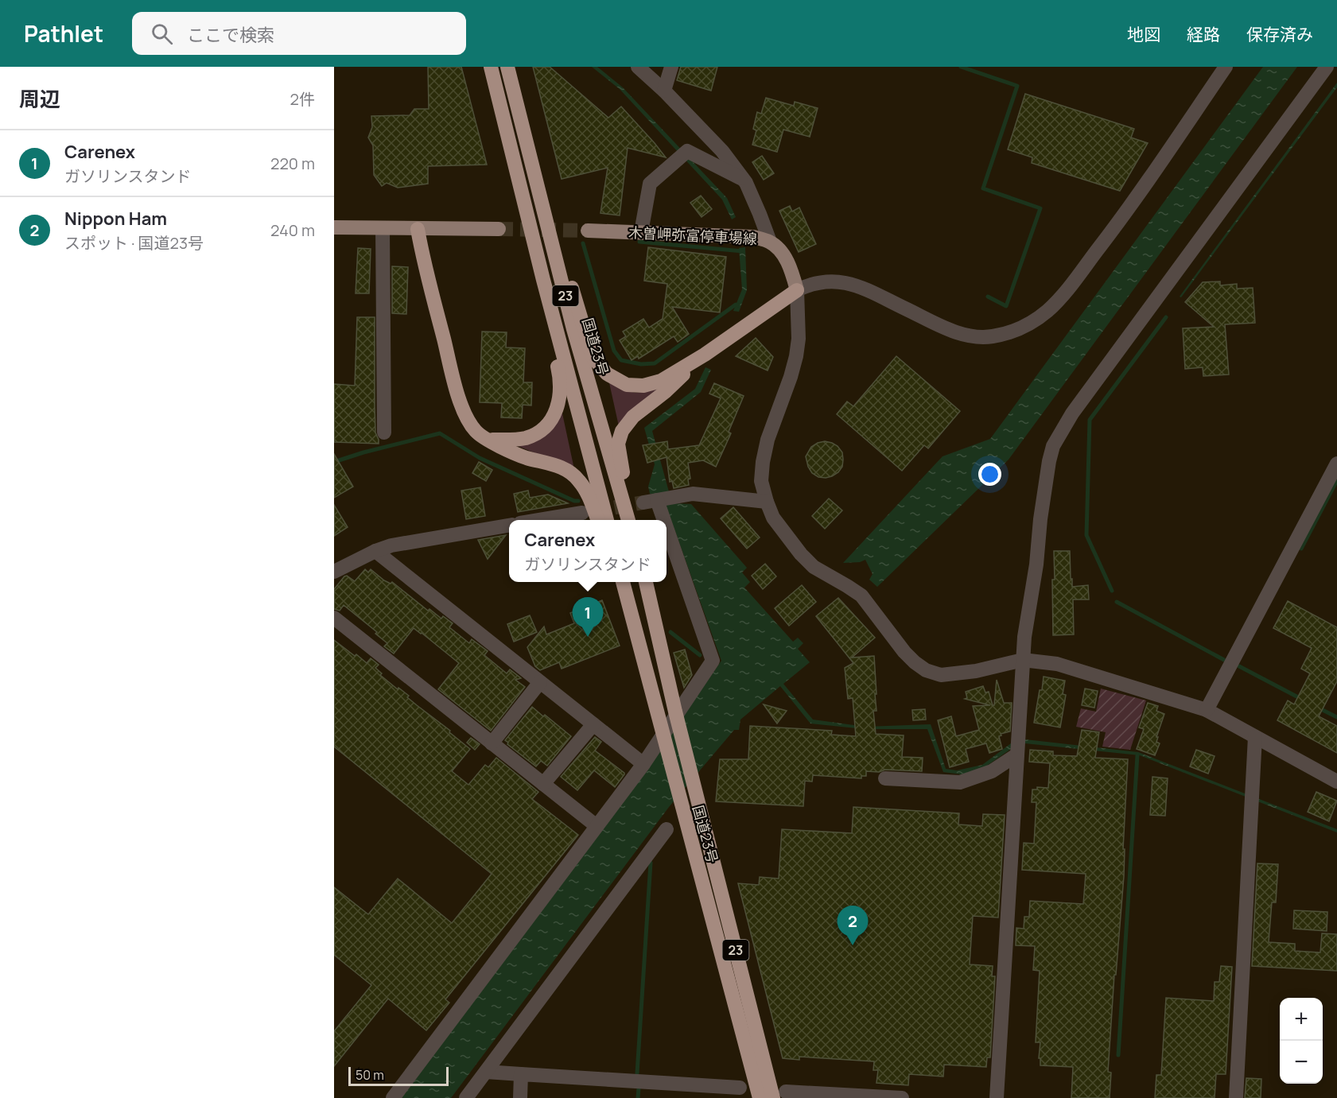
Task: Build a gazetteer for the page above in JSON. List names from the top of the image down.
{
  "streets": {
    "highway": ["23", "国道23号"],
    "main road": ["木曽岬弥富停車場線"]
  },
  "crossings": [
    ["木曽岬弥富停車場線", "23"],
    ["23", "国道23号"]
  ],
  "scale_bar": "50 m",
  "page": {
    "header": "Pathlet",
    "search": "ここで検索",
    "nav": ["地図", "経路", "保存済み"],
    "heading": ["周辺", "2件"],
    "list": [
      {
        "mark": "1",
        "name": "Carenex",
        "note": "ガソリンスタンド",
        "value": "220 m"
      },
      {
        "mark": "2",
        "name": "Nippon Ham",
        "note": "スポット · 国道23号",
        "value": "240 m"
      }
    ],
    "popup": ["Carenex", "ガソリンスタンド"],
    "pins": ["1", "2"],
    "map_buttons": ["+", "−"],
    "scale": "50 m"
  }
}
